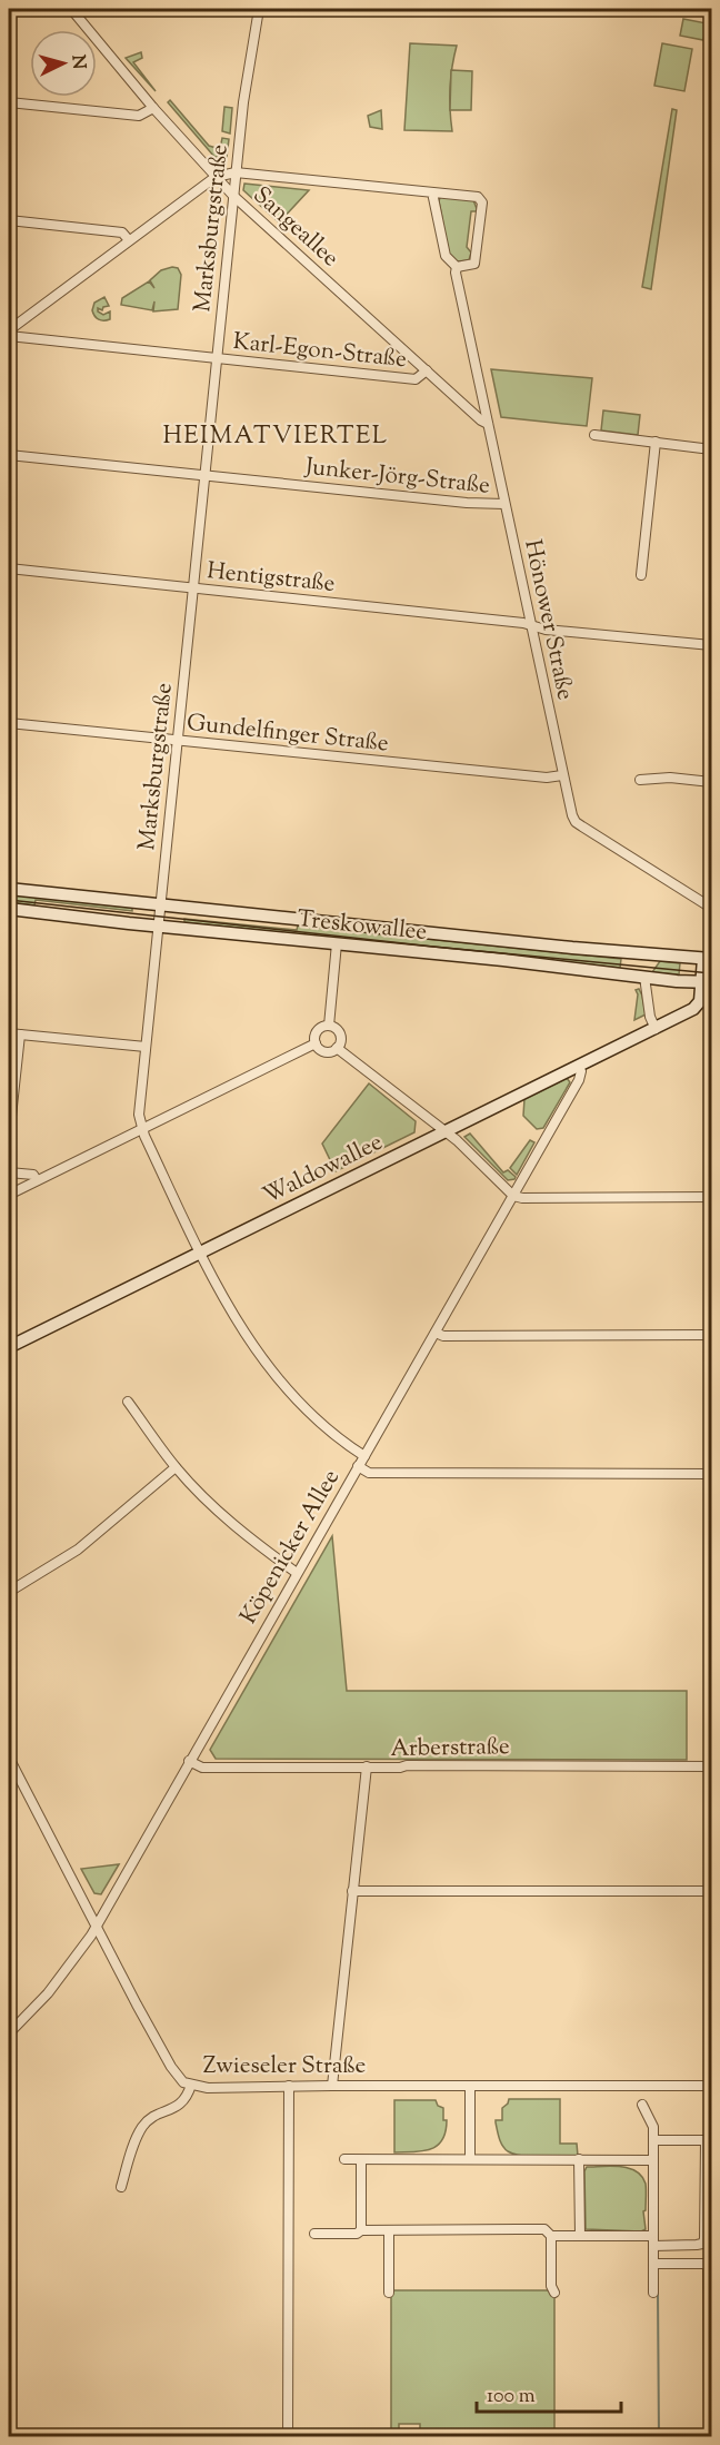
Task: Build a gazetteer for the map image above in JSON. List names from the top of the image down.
{
  "streets": {
    "main road": ["Treskowallee", "Waldowallee"],
    "street": [
      "Sangeallee",
      "Marksburgstraße",
      "Karl-Egon-Straße",
      "Junker-Jörg-Straße",
      "Hentigstraße",
      "Hönower Straße",
      "Gundelfinger Straße",
      "Köpenicker Allee",
      "Arberstraße",
      "Zwieseler Straße"
    ]
  },
  "crossings": [
    ["Sangeallee", "Marksburgstraße"],
    ["Sangeallee", "Karl-Egon-Straße"],
    ["Sangeallee", "Hönower Straße"],
    ["Marksburgstraße", "Karl-Egon-Straße"],
    ["Marksburgstraße", "Junker-Jörg-Straße"],
    ["Marksburgstraße", "Hentigstraße"],
    ["Marksburgstraße", "Gundelfinger Straße"],
    ["Marksburgstraße", "Treskowallee"],
    ["Marksburgstraße", "Waldowallee"],
    ["Marksburgstraße", "Köpenicker Allee"],
    ["Junker-Jörg-Straße", "Hönower Straße"],
    ["Hentigstraße", "Hönower Straße"],
    ["Hönower Straße", "Gundelfinger Straße"],
    ["Treskowallee", "Waldowallee"],
    ["Waldowallee", "Köpenicker Allee"],
    ["Köpenicker Allee", "Arberstraße"]
  ],
  "districts": ["HEIMATVIERTEL"],
  "scale_bar": "100 m",
  "north": "right"
}
